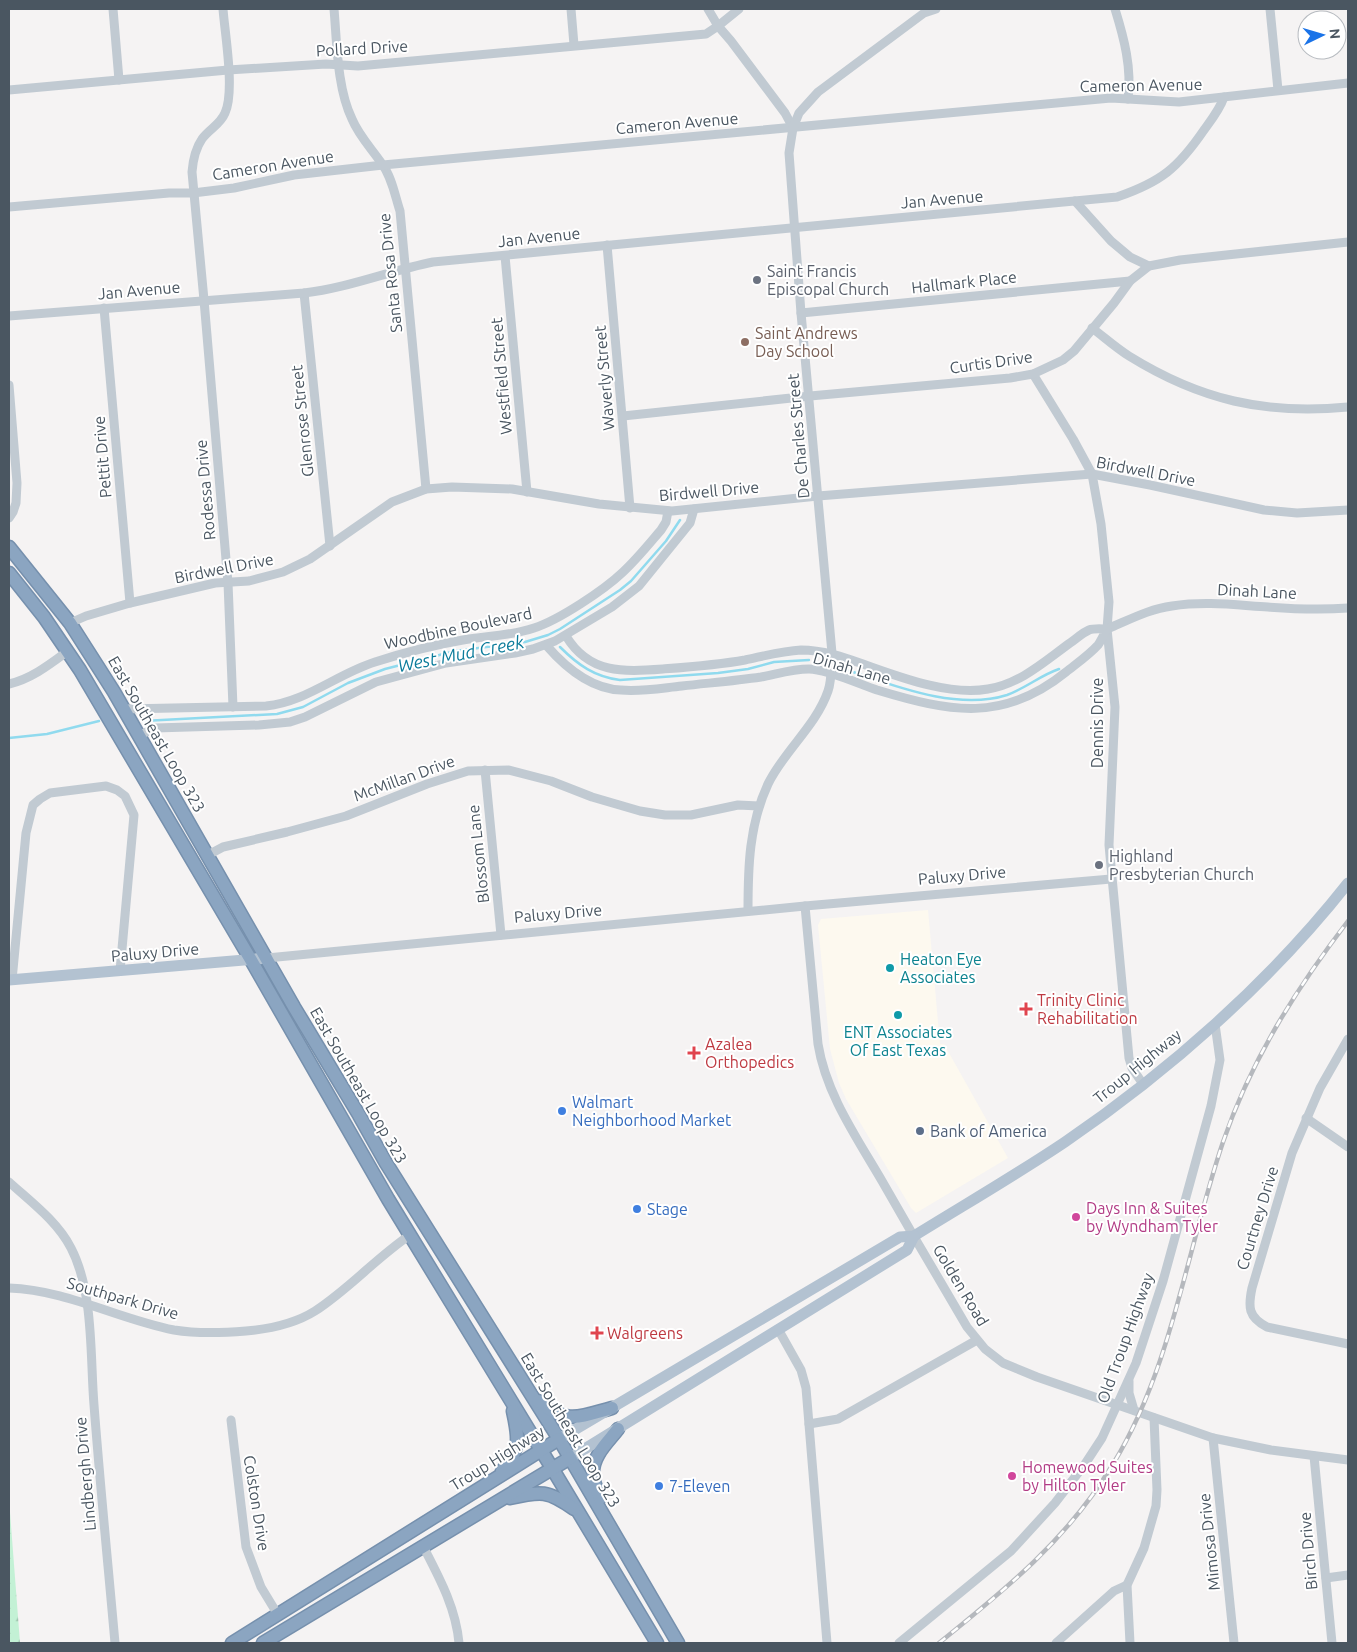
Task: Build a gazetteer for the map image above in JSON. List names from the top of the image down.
{
  "streets": {
    "highway": ["East Southeast Loop 323", "Troup Highway"],
    "main road": ["Paluxy Drive"],
    "street": [
      "Pollard Drive",
      "Cameron Avenue",
      "Jan Avenue",
      "Santa Rosa Drive",
      "Hallmark Place",
      "Curtis Drive",
      "Westfield Street",
      "Waverly Street",
      "Glenrose Street",
      "De Charles Street",
      "Pettit Drive",
      "Birdwell Drive",
      "Rodessa Drive",
      "Dinah Lane",
      "Woodbine Boulevard",
      "Dennis Drive",
      "McMillan Drive",
      "Blossom Lane",
      "Courtney Drive",
      "Golden Road",
      "Southpark Drive",
      "Old Troup Highway",
      "Lindbergh Drive",
      "Colston Drive",
      "Mimosa Drive",
      "Birch Drive"
    ]
  },
  "crossings": [
    ["Pollard Drive", "Santa Rosa Drive"],
    ["Pollard Drive", "Rodessa Drive"],
    ["Cameron Avenue", "Jan Avenue"],
    ["Cameron Avenue", "Santa Rosa Drive"],
    ["Cameron Avenue", "De Charles Street"],
    ["Cameron Avenue", "Rodessa Drive"],
    ["Jan Avenue", "Santa Rosa Drive"],
    ["Jan Avenue", "Westfield Street"],
    ["Jan Avenue", "Waverly Street"],
    ["Jan Avenue", "Glenrose Street"],
    ["Jan Avenue", "De Charles Street"],
    ["Jan Avenue", "Pettit Drive"],
    ["Jan Avenue", "Rodessa Drive"],
    ["Santa Rosa Drive", "Birdwell Drive"],
    ["Hallmark Place", "Curtis Drive"],
    ["Hallmark Place", "De Charles Street"],
    ["Curtis Drive", "Waverly Street"],
    ["Curtis Drive", "De Charles Street"],
    ["Curtis Drive", "Dennis Drive"],
    ["Westfield Street", "Birdwell Drive"],
    ["Waverly Street", "Birdwell Drive"],
    ["Glenrose Street", "Birdwell Drive"],
    ["De Charles Street", "Birdwell Drive"],
    ["De Charles Street", "Dinah Lane"],
    ["De Charles Street", "McMillan Drive"],
    ["De Charles Street", "Paluxy Drive"],
    ["Pettit Drive", "Birdwell Drive"],
    ["Birdwell Drive", "Rodessa Drive"],
    ["Birdwell Drive", "Woodbine Boulevard"],
    ["Birdwell Drive", "Dennis Drive"],
    ["Birdwell Drive", "East Southeast Loop 323"],
    ["Rodessa Drive", "Woodbine Boulevard"],
    ["Dinah Lane", "Woodbine Boulevard"],
    ["Dinah Lane", "Dennis Drive"],
    ["Woodbine Boulevard", "East Southeast Loop 323"],
    ["Dennis Drive", "Paluxy Drive"],
    ["Dennis Drive", "Troup Highway"],
    ["East Southeast Loop 323", "McMillan Drive"],
    ["East Southeast Loop 323", "Paluxy Drive"],
    ["East Southeast Loop 323", "Troup Highway"],
    ["East Southeast Loop 323", "Southpark Drive"],
    ["McMillan Drive", "Blossom Lane"],
    ["Blossom Lane", "Paluxy Drive"],
    ["Paluxy Drive", "Golden Road"],
    ["Troup Highway", "Golden Road"],
    ["Troup Highway", "Old Troup Highway"],
    ["Troup Highway", "Colston Drive"],
    ["Golden Road", "Old Troup Highway"],
    ["Golden Road", "Mimosa Drive"],
    ["Golden Road", "Birch Drive"],
    ["Southpark Drive", "Lindbergh Drive"]
  ],
  "water": ["West Mud Creek"],
  "places": {
    "other": [
      "Saint Francis Episcopal Church",
      "Saint Andrews Day School",
      "Highland Presbyterian Church",
      "Heaton Eye Associates",
      "ENT Associates Of East Texas",
      "Walmart Neighborhood Market",
      "Bank of America",
      "Stage",
      "Days Inn & Suites by Wyndham Tyler",
      "Homewood Suites by Hilton Tyler",
      "7-Eleven"
    ],
    "health": ["Trinity Clinic Rehabilitation", "Azalea Orthopedics", "Walgreens"]
  },
  "north": "right"
}
